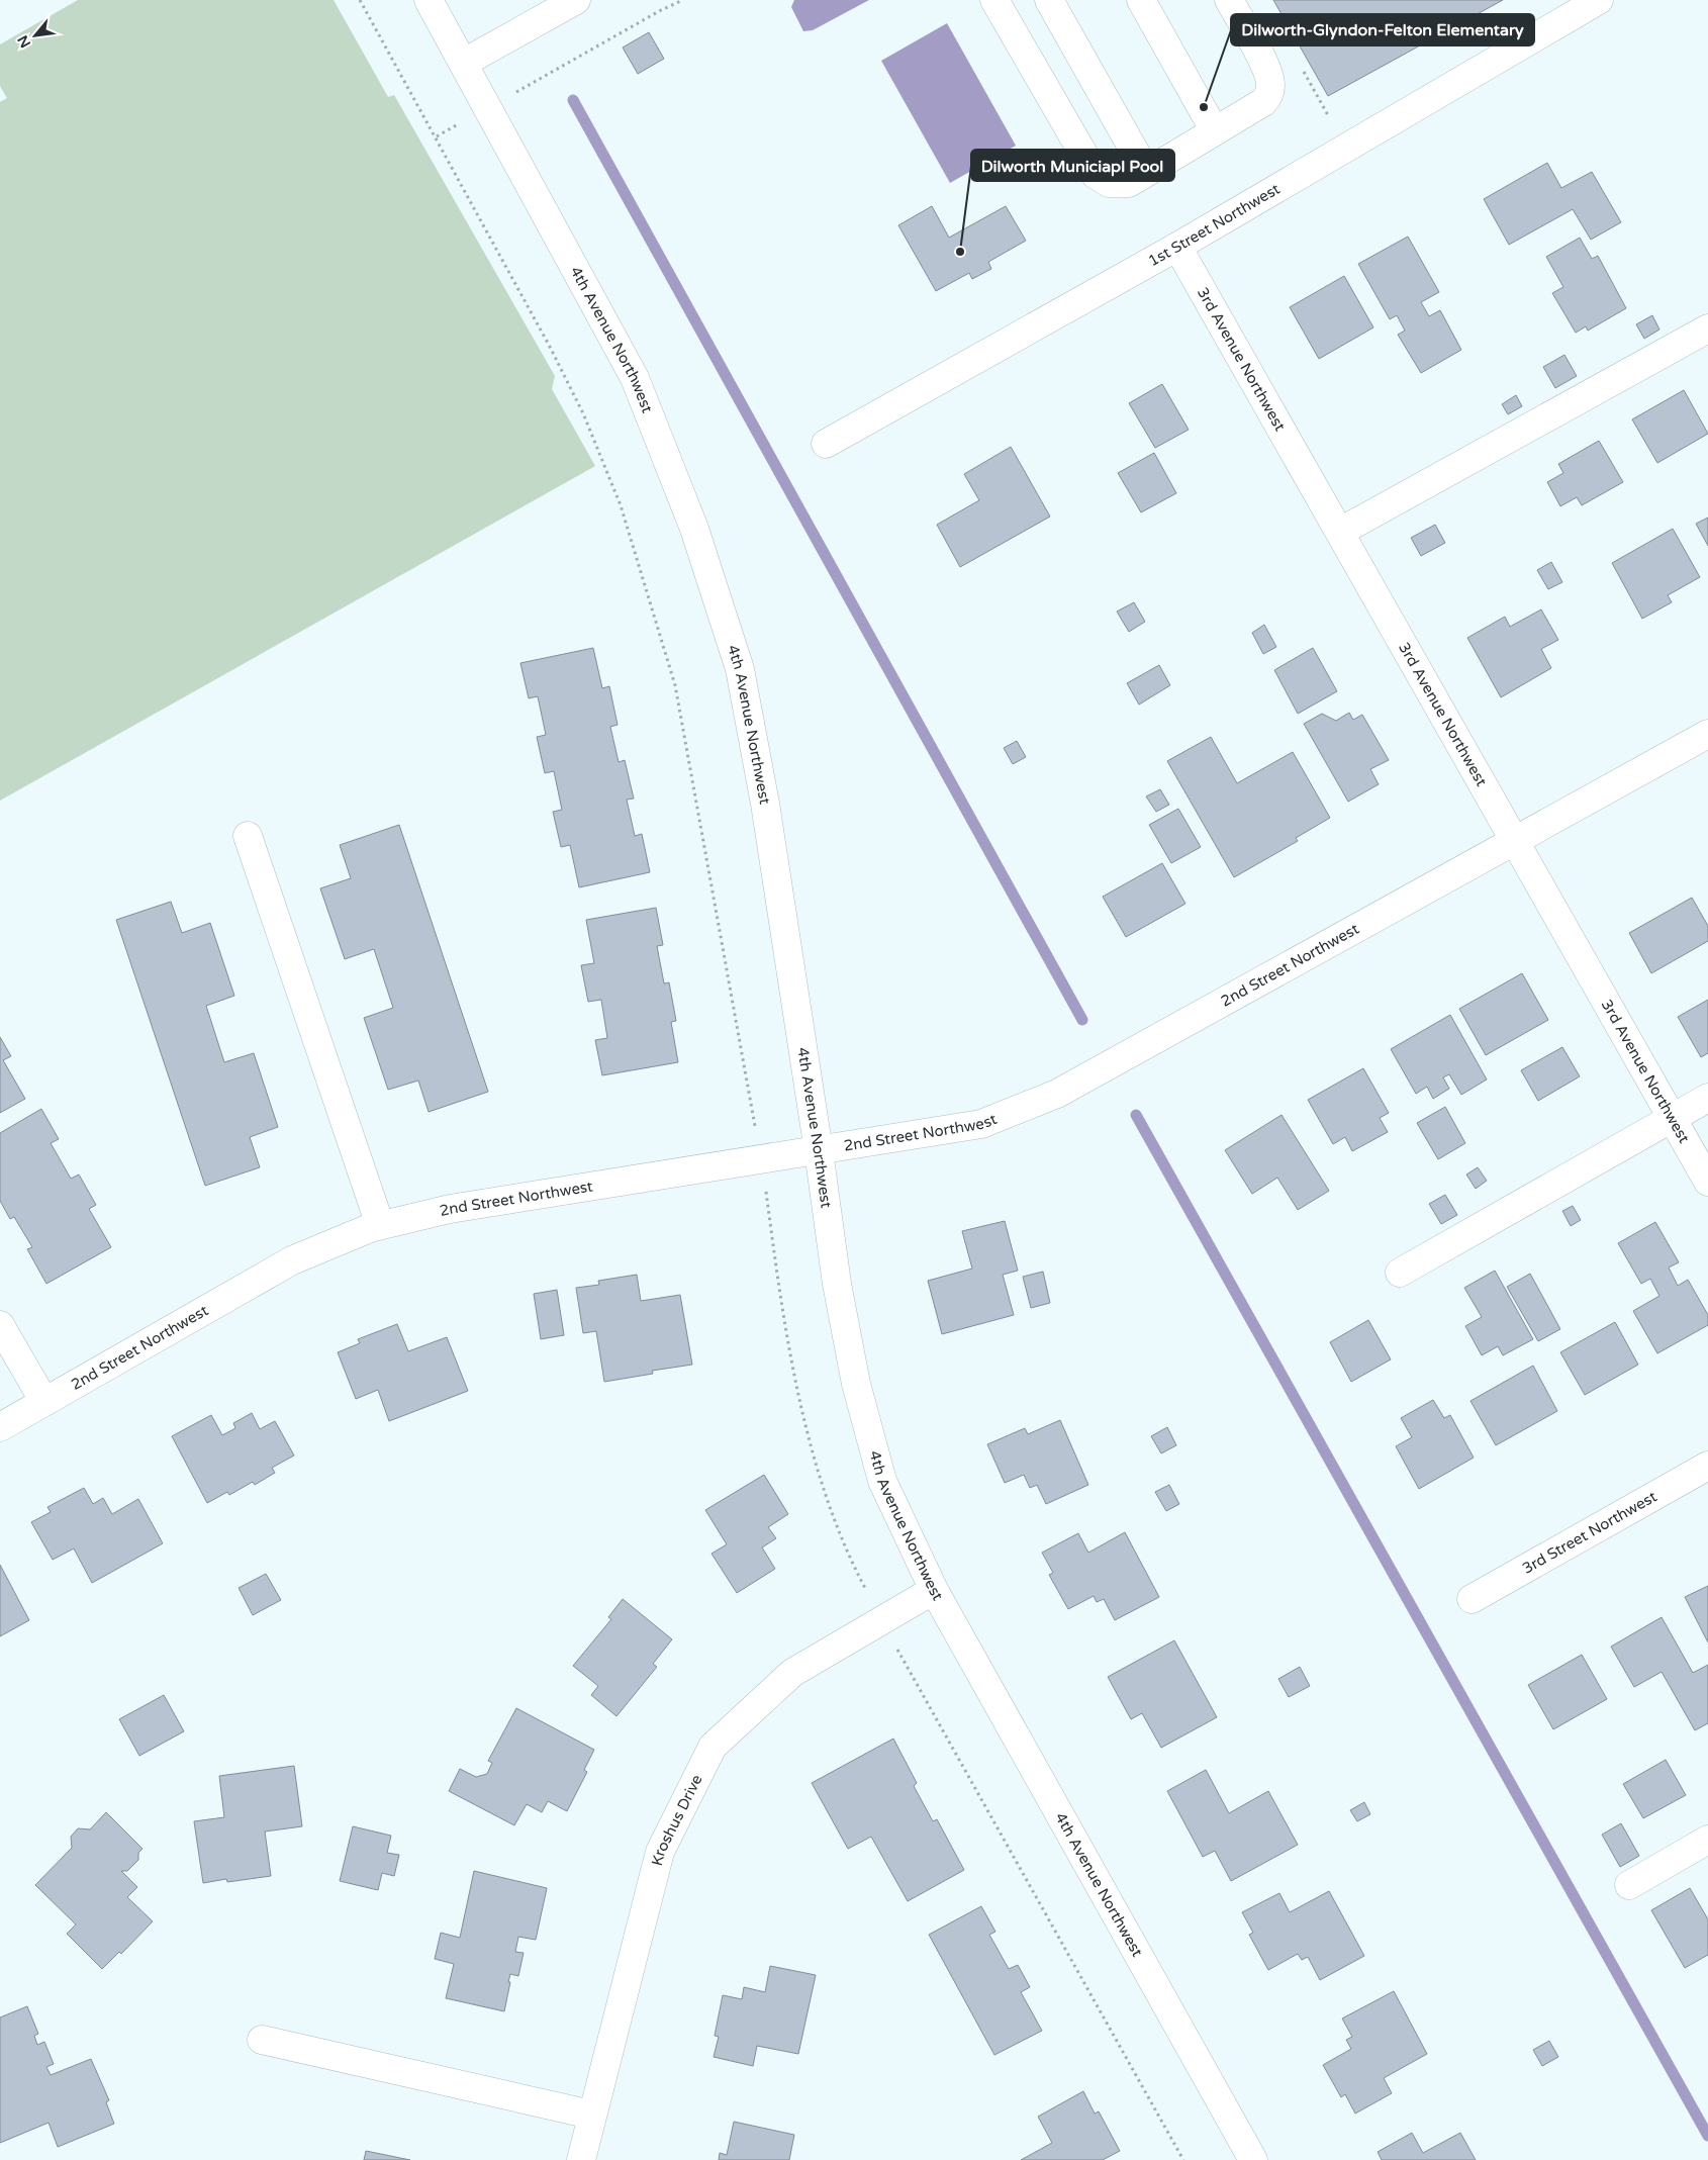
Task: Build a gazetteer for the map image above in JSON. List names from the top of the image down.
{
  "streets": {
    "street": [
      "1st Street Northwest",
      "4th Avenue Northwest",
      "3rd Avenue Northwest",
      "2nd Street Northwest",
      "3rd Street Northwest",
      "Kroshus Drive"
    ]
  },
  "crossings": [
    ["1st Street Northwest", "3rd Avenue Northwest"],
    ["4th Avenue Northwest", "2nd Street Northwest"],
    ["4th Avenue Northwest", "Kroshus Drive"],
    ["3rd Avenue Northwest", "2nd Street Northwest"]
  ],
  "places": ["Dilworth-Glyndon-Felton Elementary", "Dilworth Municiapl Pool"],
  "north": "bottom left"
}
